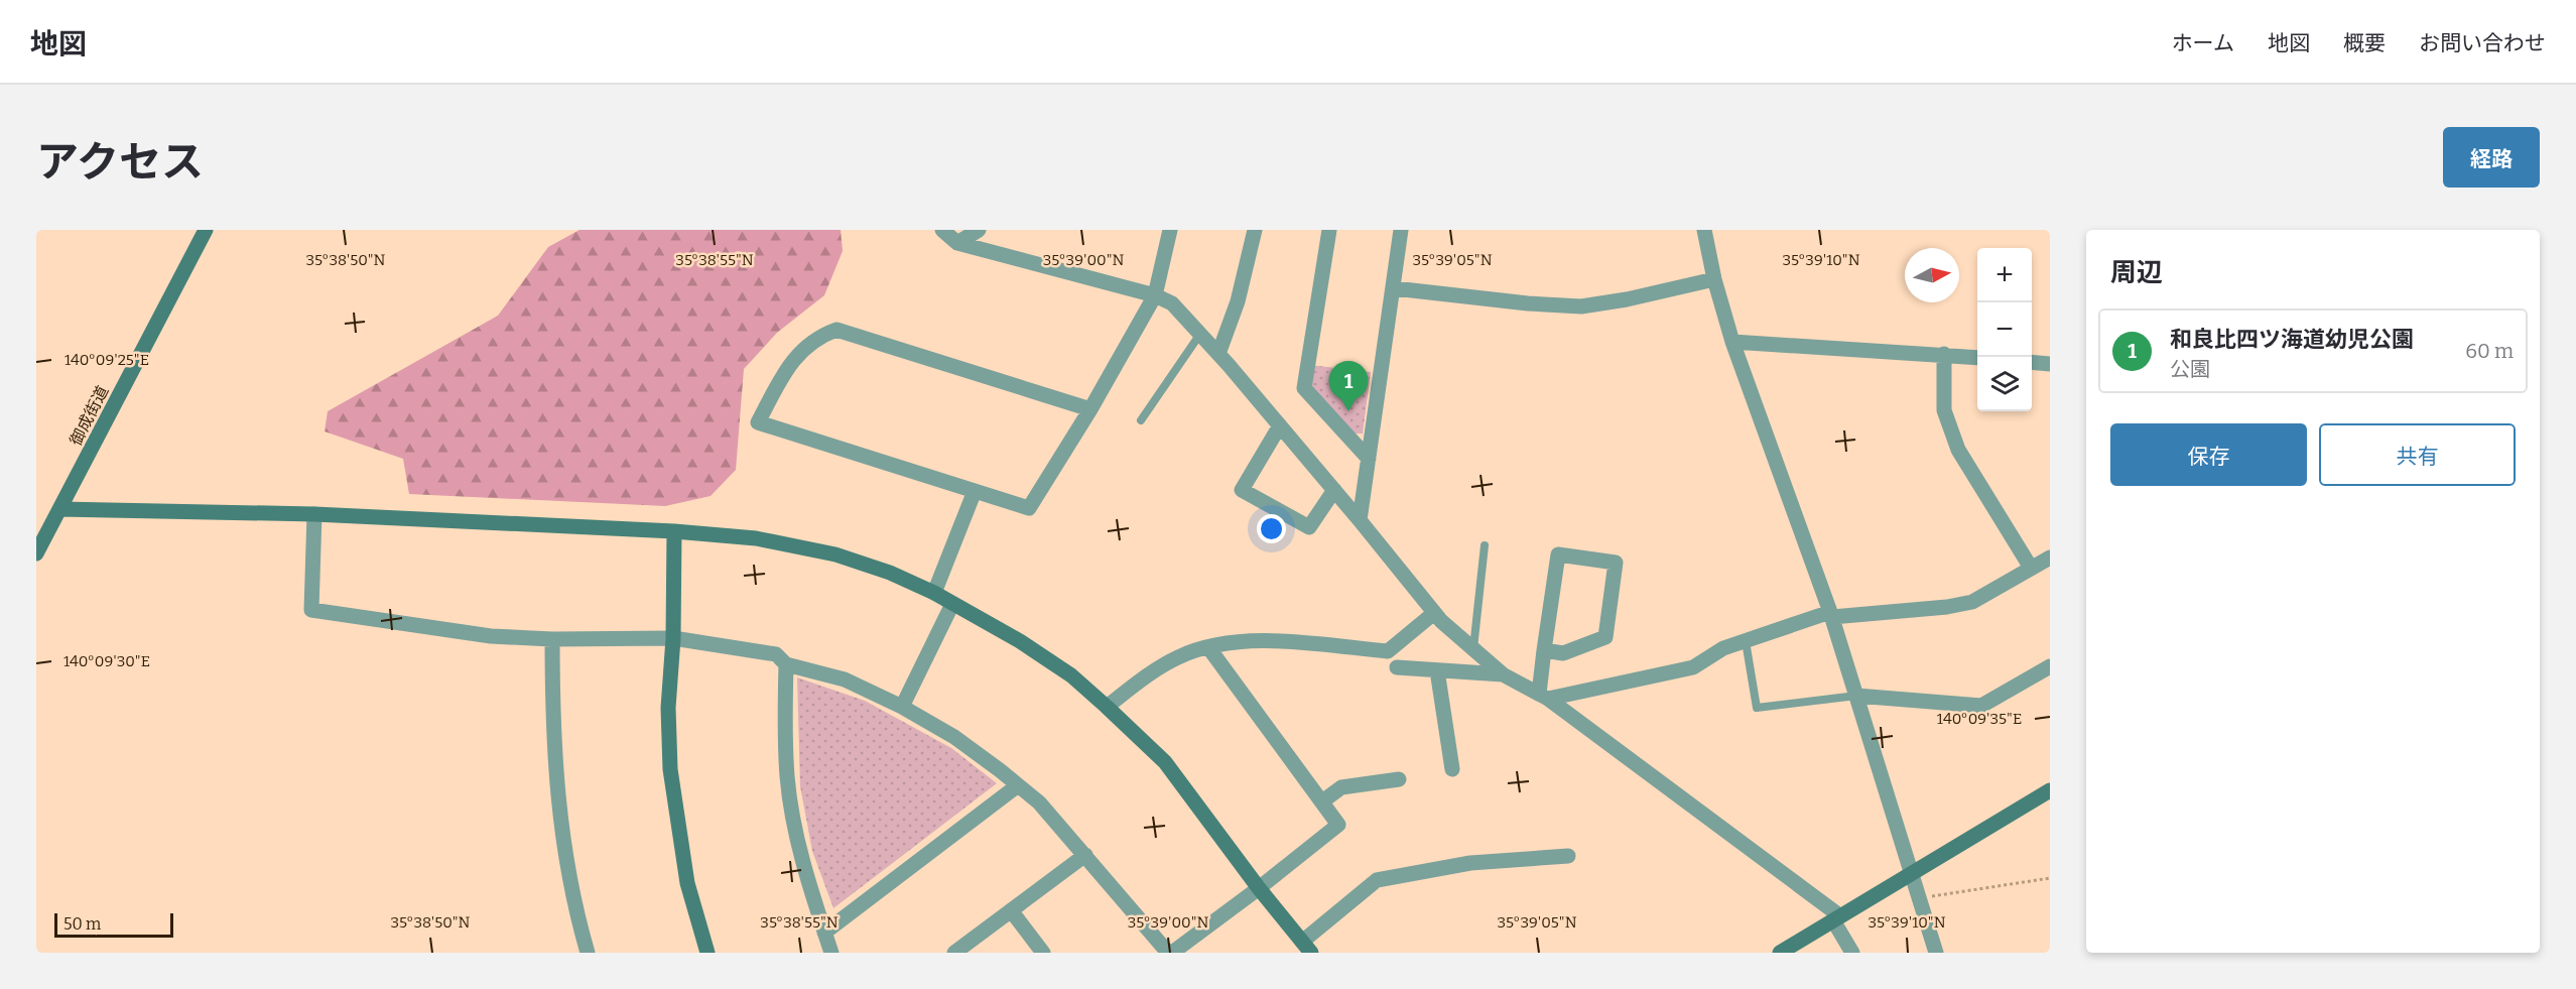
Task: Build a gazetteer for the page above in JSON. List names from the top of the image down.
{
  "streets": {
    "street": ["御成街道"]
  },
  "scale_bar": "50 m",
  "north": "right",
  "page": {
    "header": "地図",
    "nav": [
      "ホーム",
      "地図",
      "概要",
      "お問い合わせ"
    ],
    "title": "アクセス",
    "buttons": [
      "経路",
      ["保存", "共有"]
    ],
    "heading": "周辺",
    "map_buttons": ["+", "−"],
    "list": [
      {
        "mark": "1",
        "name": "和良比四ツ海道幼児公園",
        "note": "公園",
        "value": "60 m"
      }
    ],
    "pins": "1",
    "scale": "50 m"
  },
  "coordinates": [
    "35°38'50\"N",
    "35°38'55\"N",
    "35°39'00\"N",
    "35°39'05\"N",
    "35°39'10\"N",
    "140°09'25\"E",
    "140°09'30\"E",
    "140°09'35\"E"
  ]
}
